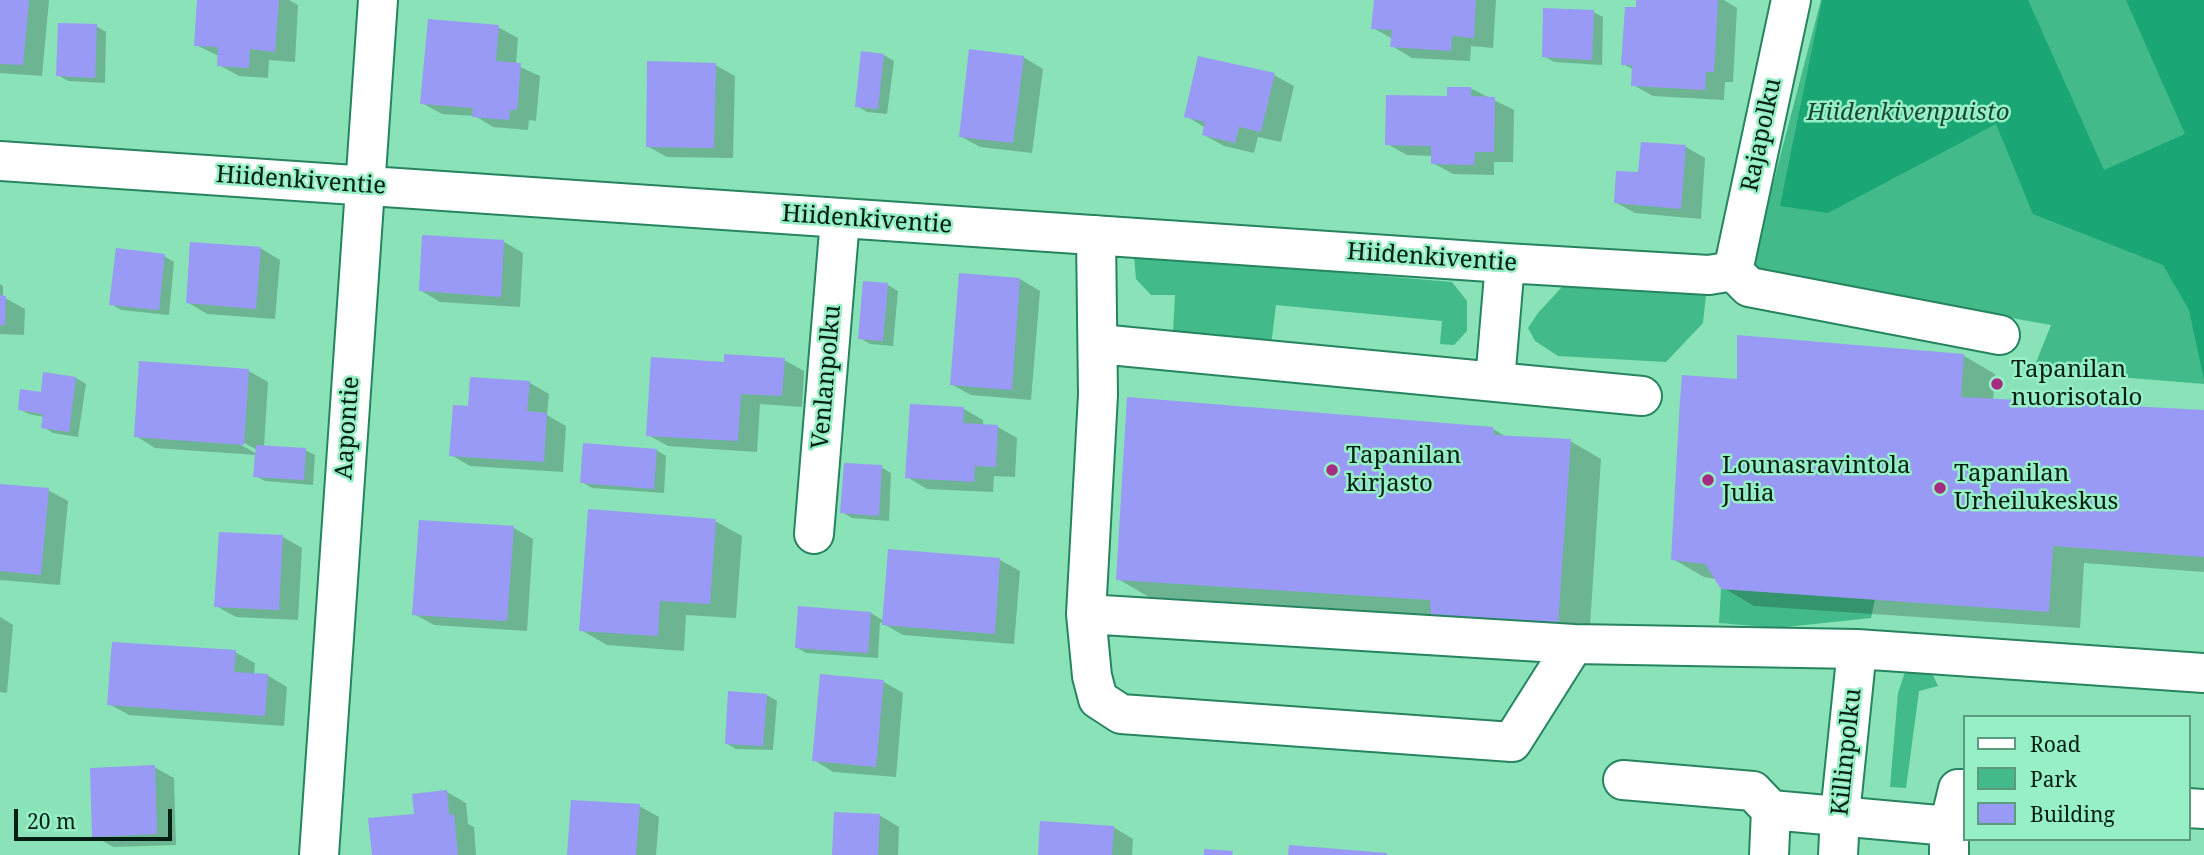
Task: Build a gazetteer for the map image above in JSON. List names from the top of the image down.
{
  "streets": {
    "street": [
      "Rajapolku",
      "Hiidenkiventie",
      "Venlanpolku",
      "Aapontie",
      "Killinpolku"
    ]
  },
  "crossings": [
    ["Rajapolku", "Hiidenkiventie"],
    ["Hiidenkiventie", "Venlanpolku"],
    ["Hiidenkiventie", "Aapontie"]
  ],
  "parks": ["Hiidenkivenpuisto"],
  "places": [
    "Tapanilan nuorisotalo",
    "Tapanilan kirjasto",
    "Lounasravintola Julia",
    "Tapanilan Urheilukeskus"
  ],
  "legend": ["Road", "Park", "Building"],
  "scale_bar": "20 m"
}
